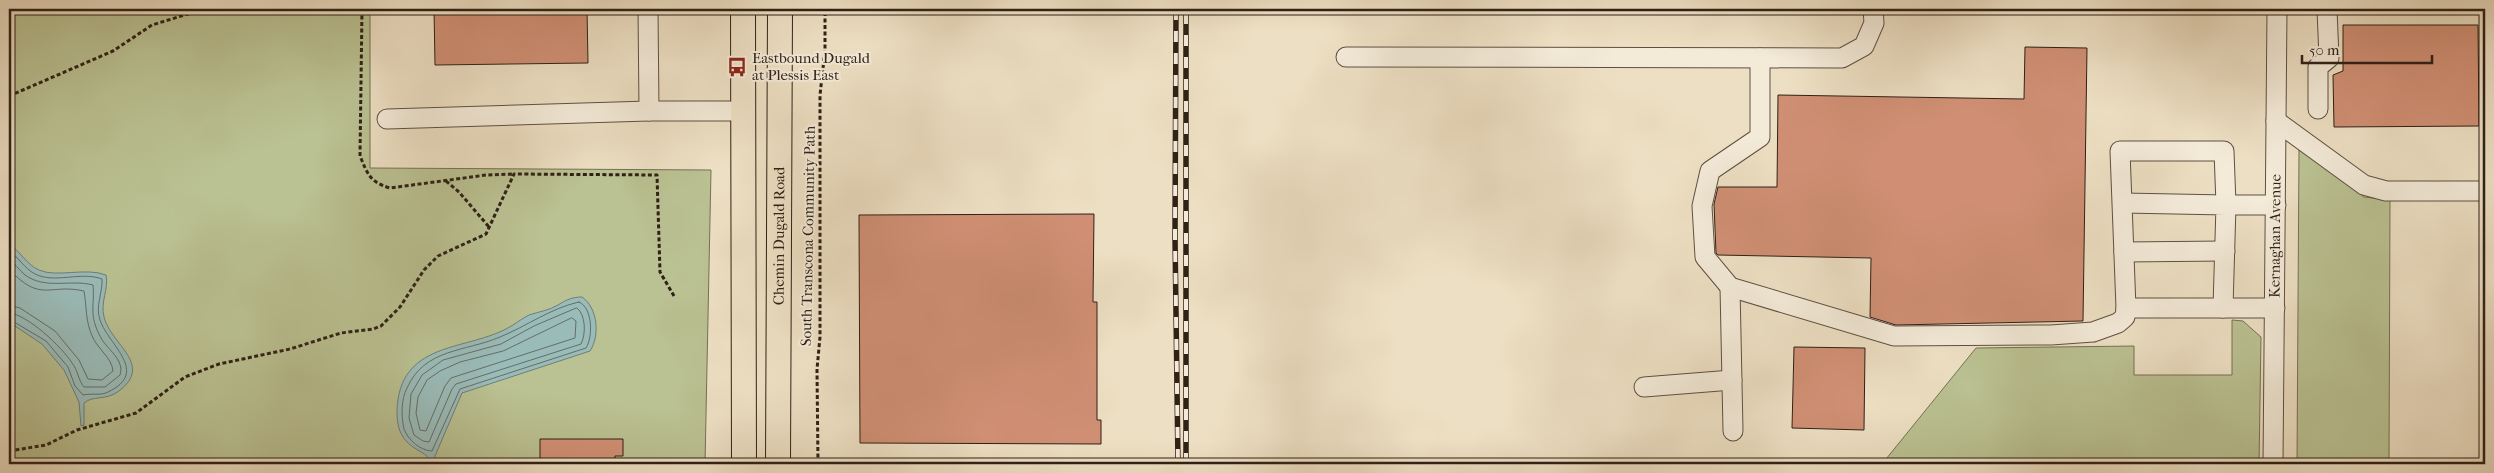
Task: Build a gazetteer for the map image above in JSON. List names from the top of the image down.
{
  "streets": {
    "main road": ["Chemin Dugald Road"],
    "street": ["Kernaghan Avenue"],
    "path": ["South Transcona Community Path"]
  },
  "places": {
    "bus stop": ["Eastbound Dugald at Plessis East"]
  },
  "scale_bar": "50 m"
}
